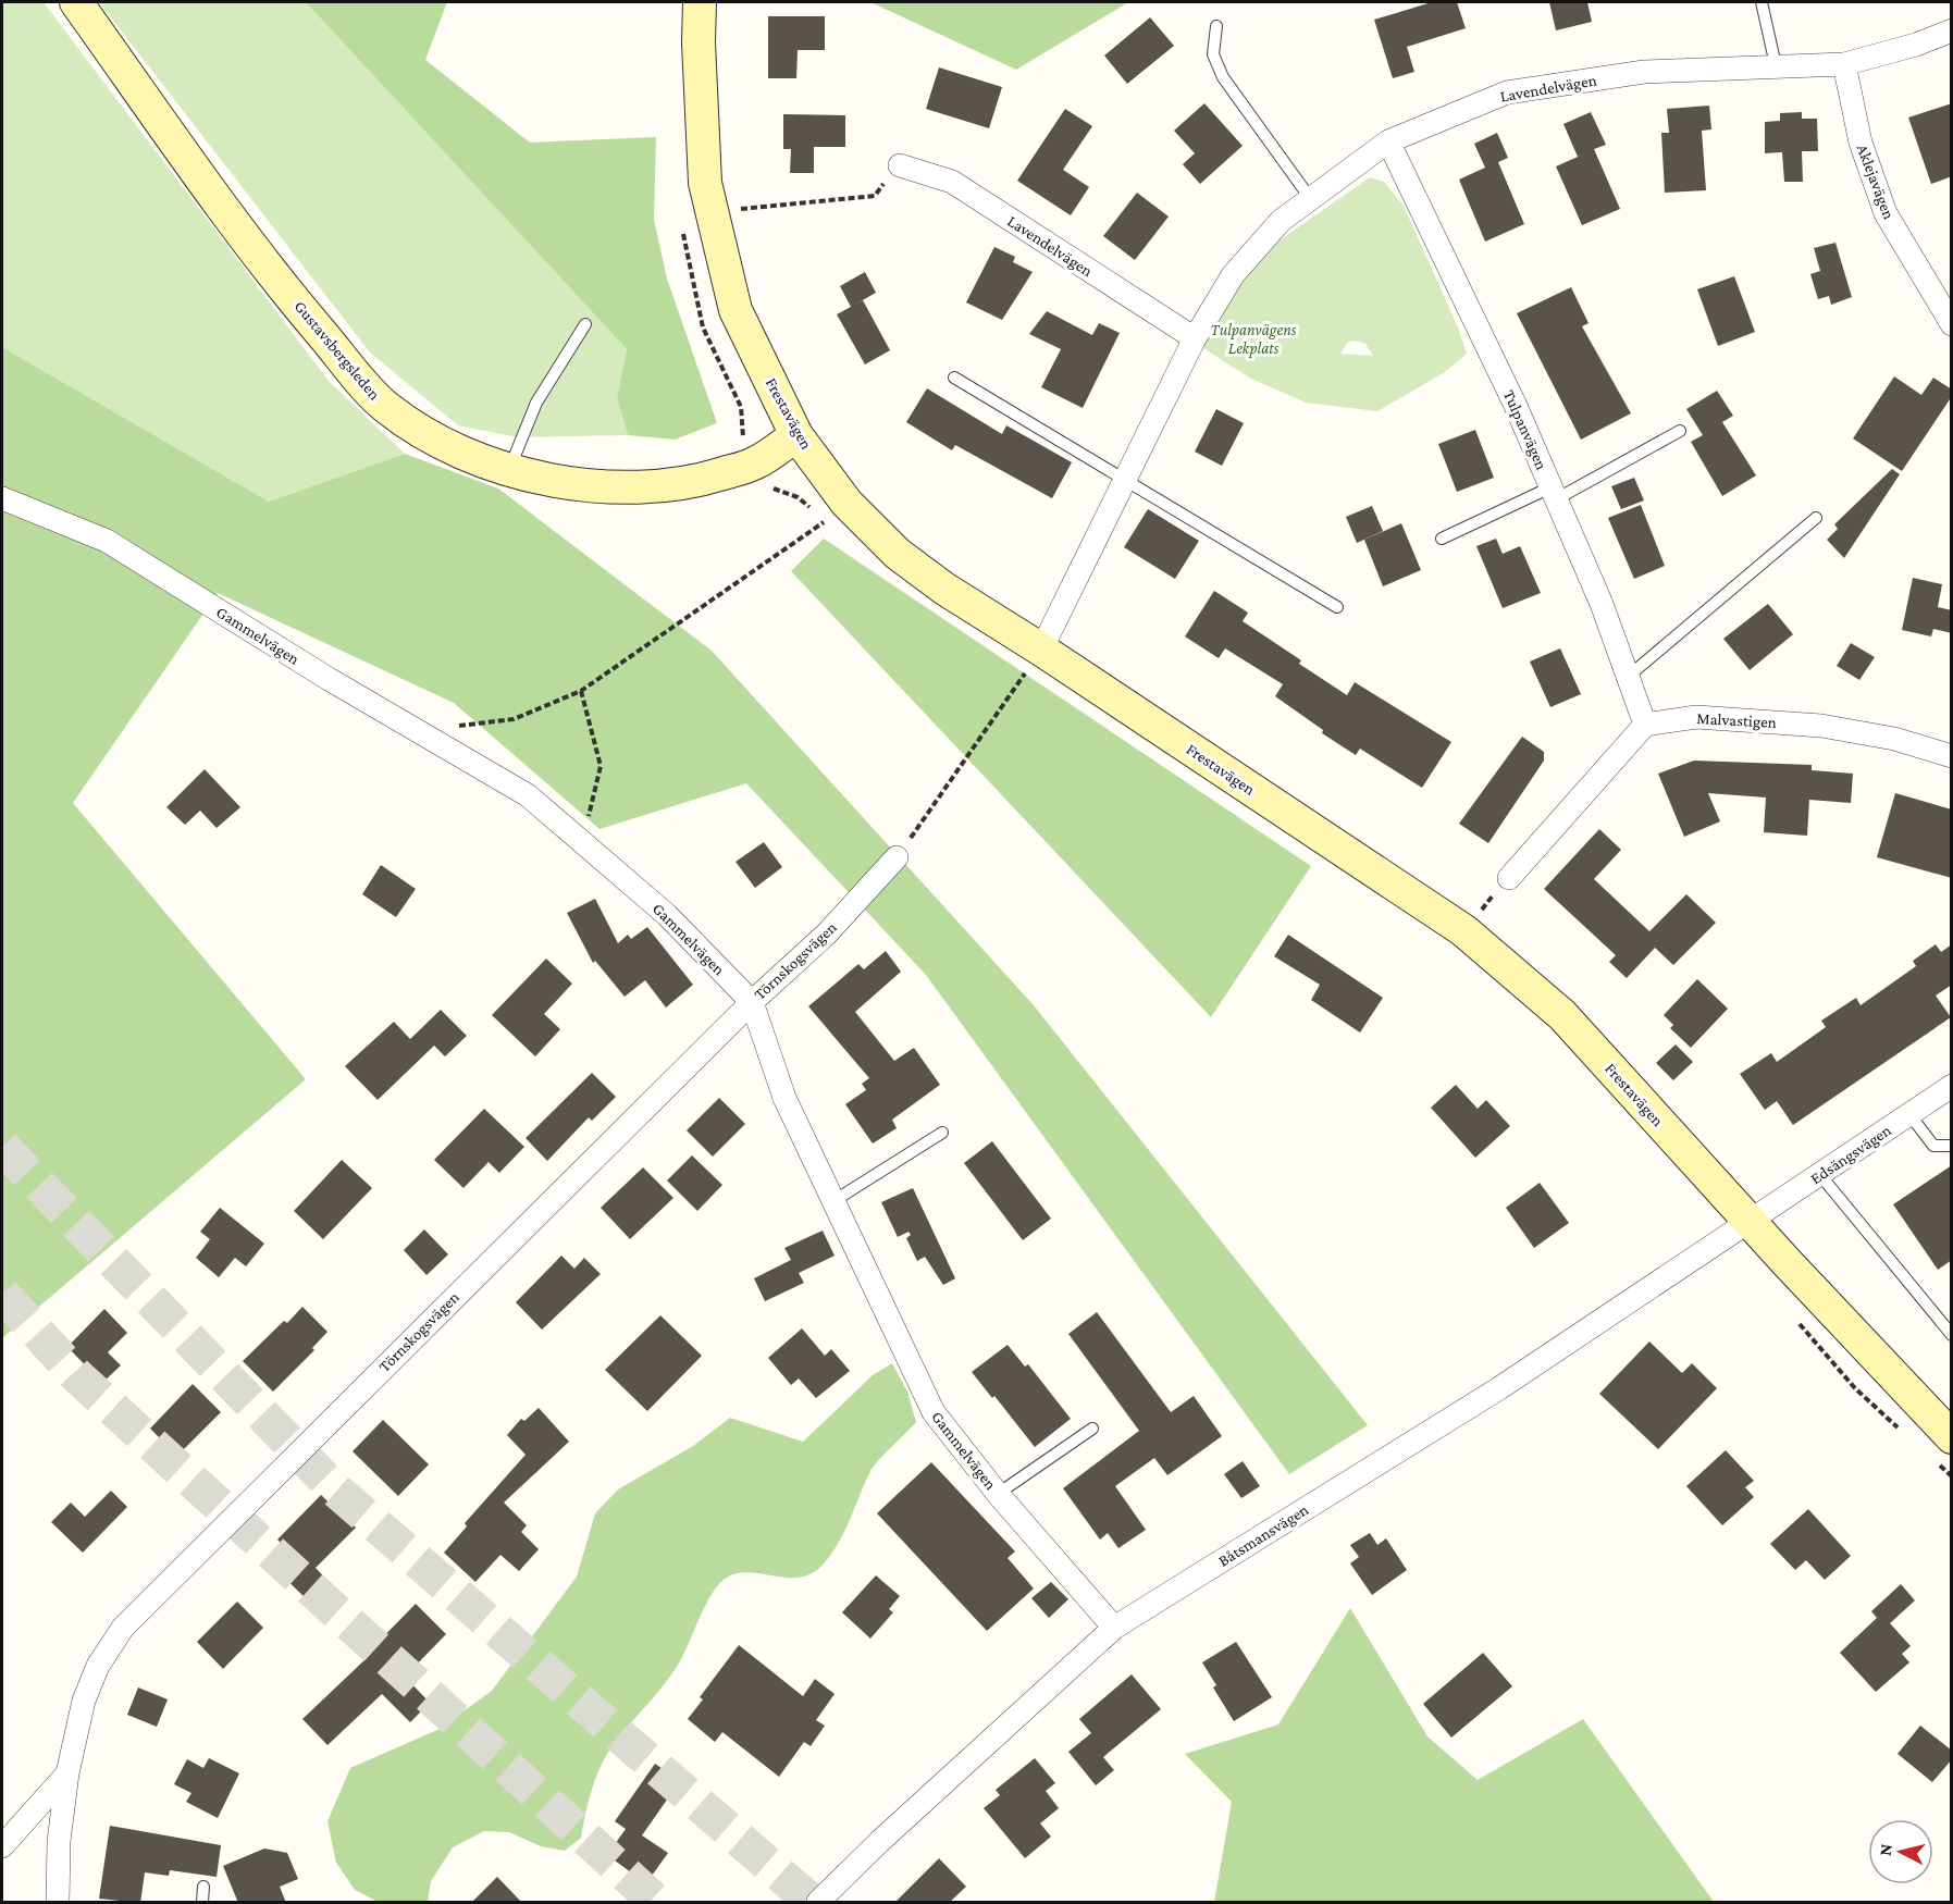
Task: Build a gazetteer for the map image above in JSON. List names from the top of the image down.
{
  "streets": {
    "street": [
      "Lavendelvägen",
      "Aklejavägen",
      "Gustavsbergsleden",
      "Frestavägen",
      "Tulpanvägen",
      "Gammelvägen",
      "Malvastigen",
      "Törnskogsvägen",
      "Edsängsvägen",
      "Båtsmansvägen"
    ]
  },
  "crossings": [
    ["Lavendelvägen", "Aklejavägen"],
    ["Lavendelvägen", "Frestavägen"],
    ["Lavendelvägen", "Tulpanvägen"],
    ["Gustavsbergsleden", "Frestavägen"],
    ["Frestavägen", "Edsängsvägen"],
    ["Frestavägen", "Båtsmansvägen"],
    ["Tulpanvägen", "Malvastigen"],
    ["Gammelvägen", "Törnskogsvägen"],
    ["Gammelvägen", "Båtsmansvägen"],
    ["Edsängsvägen", "Båtsmansvägen"]
  ],
  "parks": ["Tulpanvägens Lekplats"],
  "north": "left"
}
